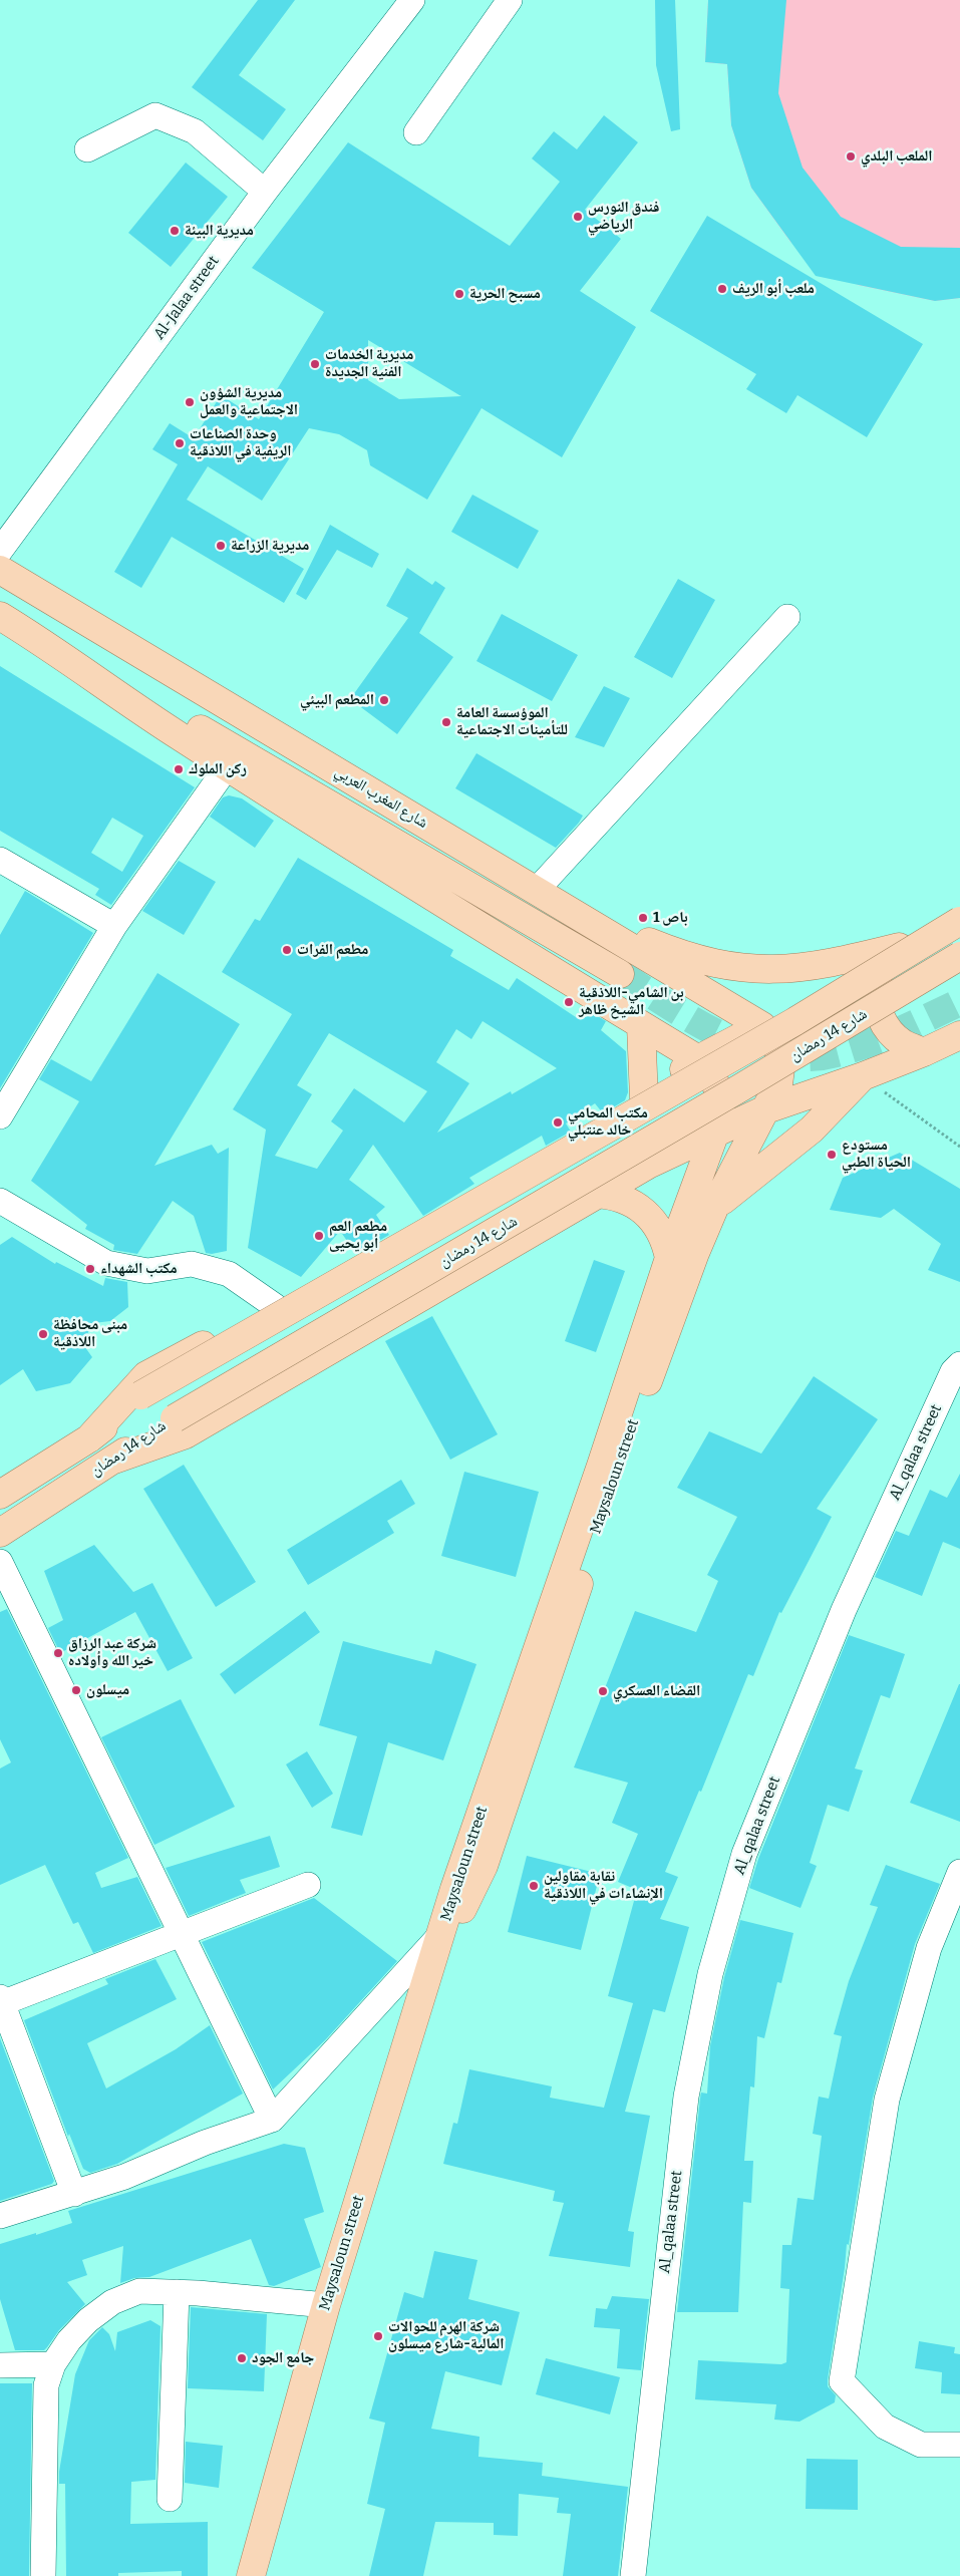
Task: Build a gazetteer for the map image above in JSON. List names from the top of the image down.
{
  "streets": {
    "main road": ["شارع المغرب العربي", "شارع 14 رمضان", "Maysaloun street"],
    "street": ["Al-Jalaa street", "Al_qalaa street"]
  },
  "crossings": [
    ["شارع المغرب العربي", "Maysaloun street"]
  ],
  "places": [
    "الملعب البلدي",
    "فندق النورس الرياضي",
    "مديرية البيئة",
    "ملعب أبو الريف",
    "مسبح الحرية",
    "مديرية الخدمات الفنية الجديدة",
    "مديرية الشؤون الاجتماعية والعمل",
    "وحدة الصناعات الريفية في اللاذقية",
    "مديرية الزراعة",
    "المطعم البيئي",
    "الموؤسسة العامة للتأمينات الاجتماعية",
    "ركن الملوك",
    "باص 1",
    "مطعم الفرات",
    "بن الشامي-اللاذقية الشيخ ظاهر",
    "مكتب المحامي خالد عنتبلي",
    "مستودع الحياة الطبي",
    "مطعم العم أبو يحيى",
    "مكتب الشهداء",
    "مبنى محافظة اللاذقية",
    "شركة عبد الرزاق خير الله وأولاده",
    "ميسلون",
    "القضاء العسكري",
    "نقابة مقاولين الإنشاءات في اللاذقية",
    "شركة الهرم للحوالات المالية-شارع ميسلون",
    "جامع الجود"
  ]
}
